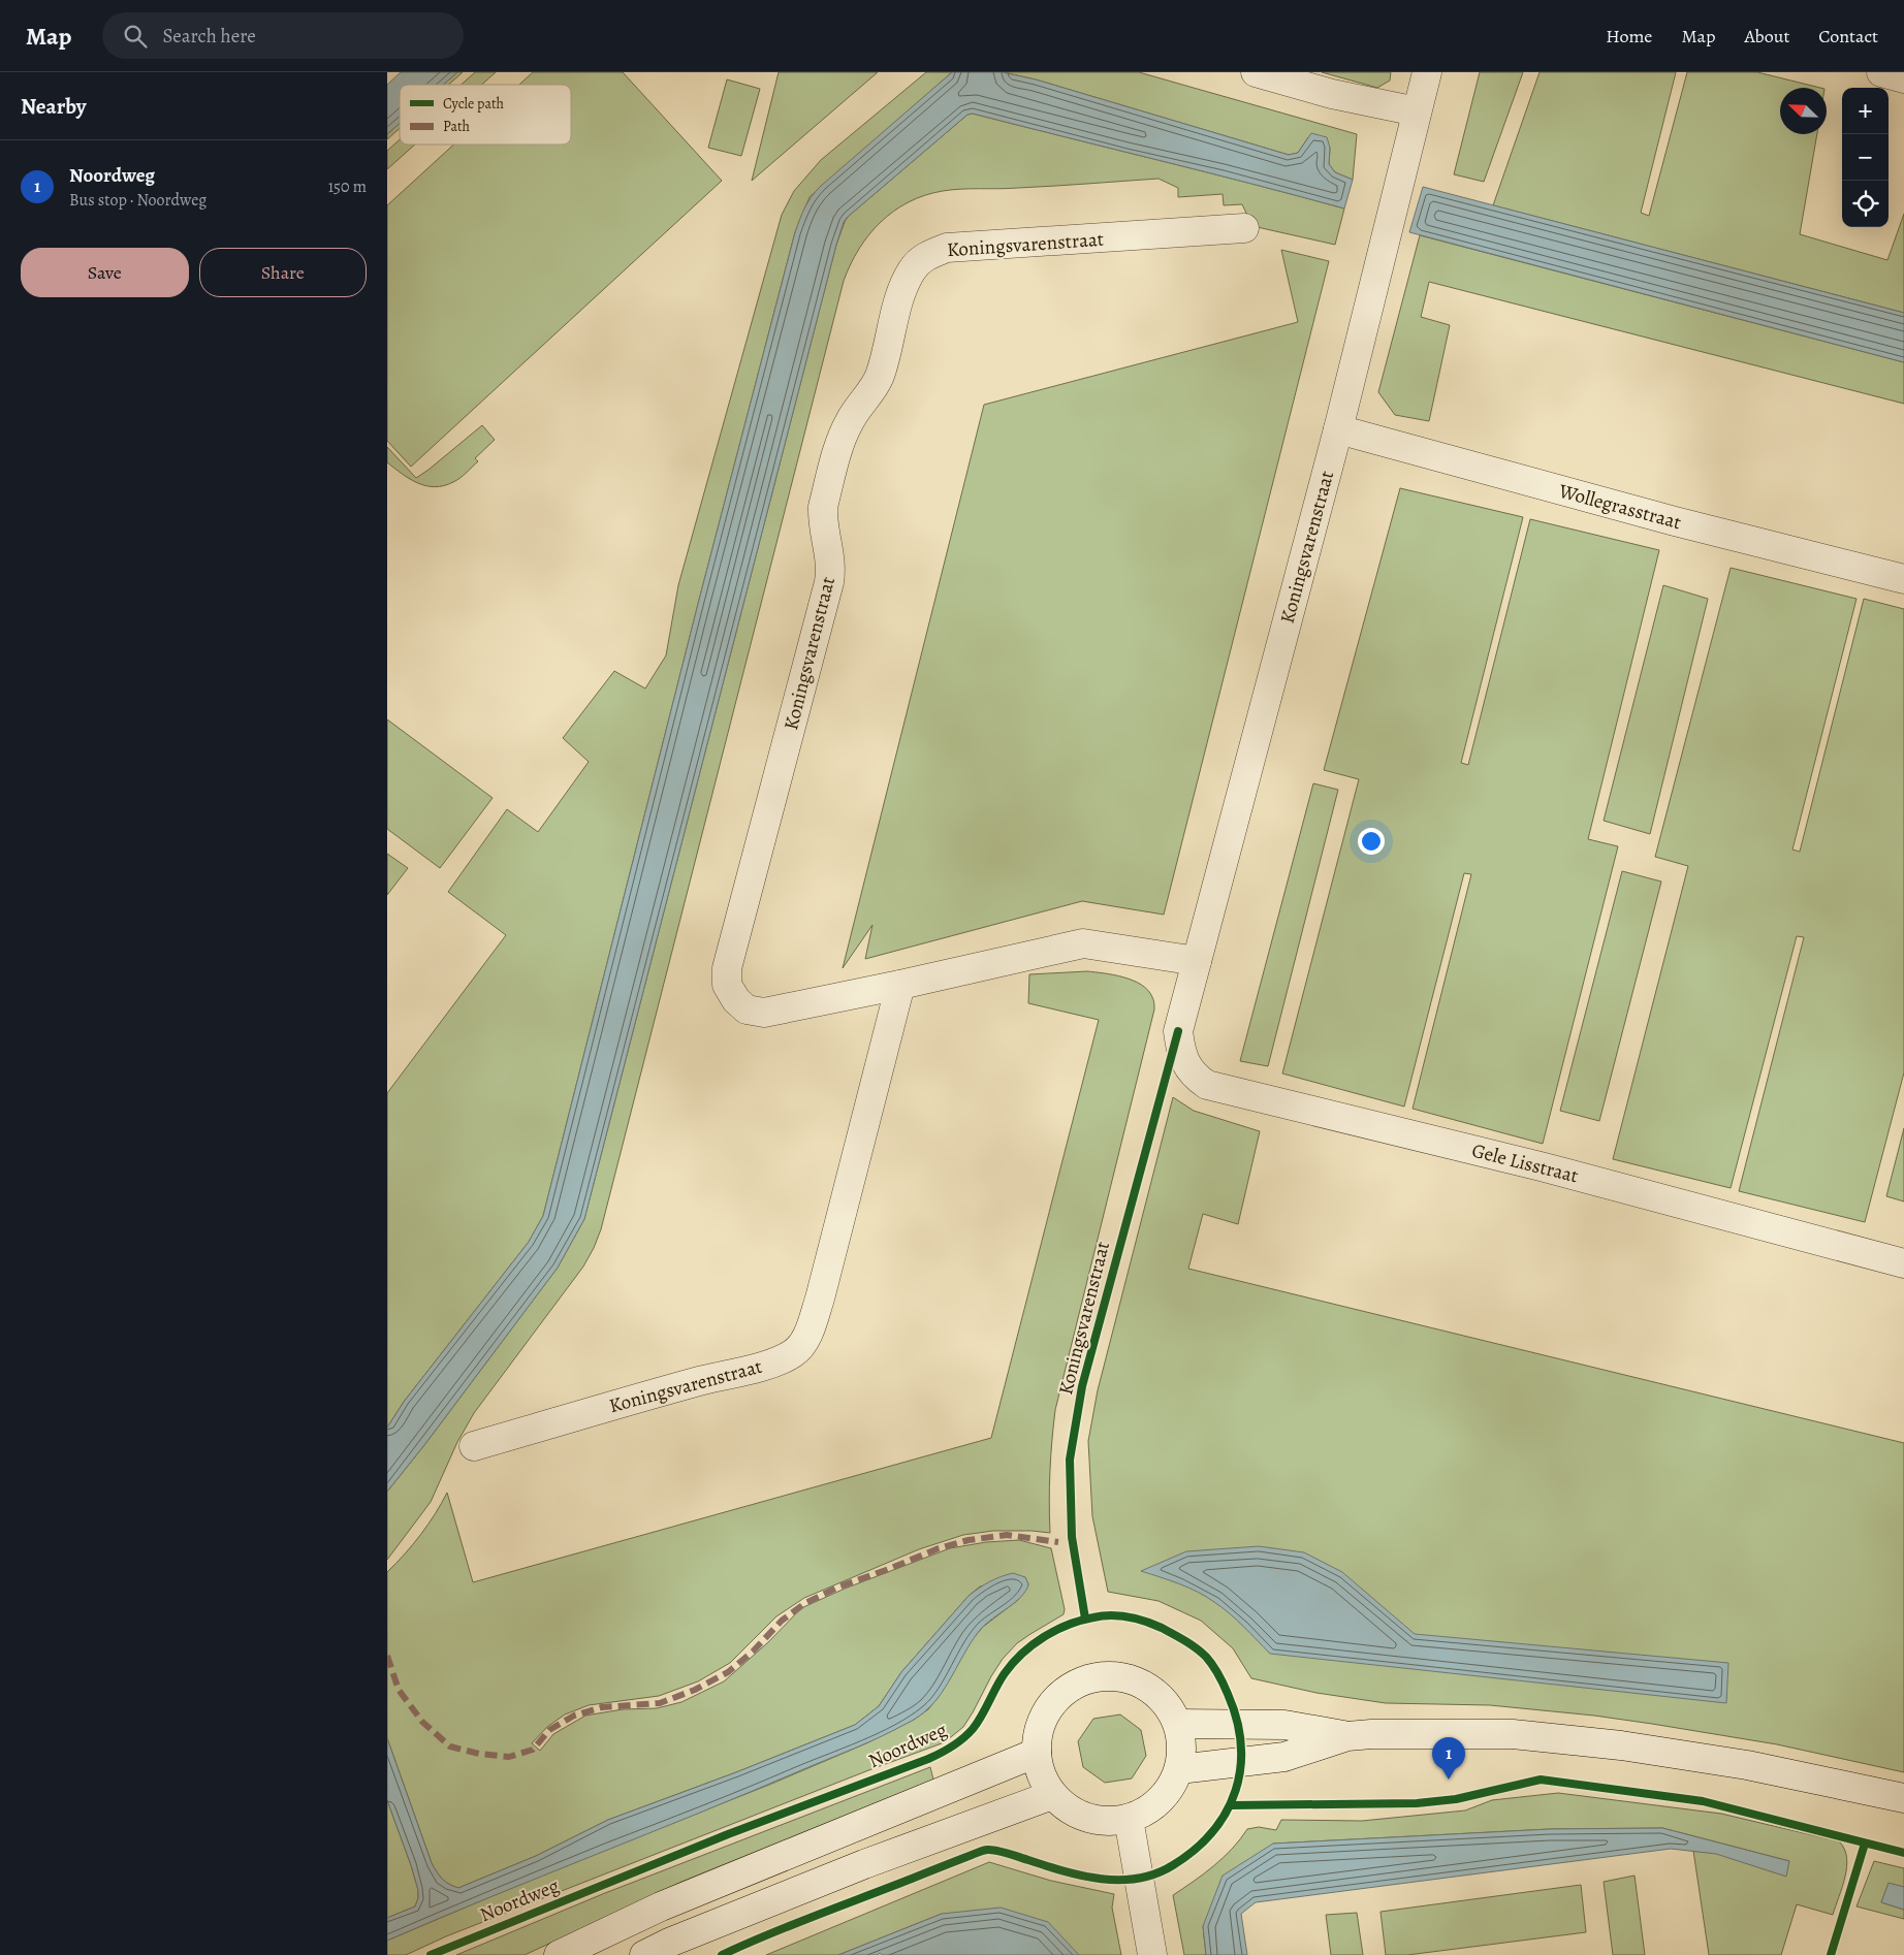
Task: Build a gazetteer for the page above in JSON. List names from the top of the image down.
{
  "streets": {
    "street": ["Koningsvarenstraat", "Wollegrasstraat", "Gele Lisstraat"],
    "cycle path": ["Noordweg"]
  },
  "crossings": [
    ["Koningsvarenstraat", "Wollegrasstraat"],
    ["Koningsvarenstraat", "Gele Lisstraat"]
  ],
  "legend": ["Cycle path", "Path"],
  "north": "top left",
  "page": {
    "header": "Map",
    "search": "Search here",
    "nav": [
      "Home",
      "Map",
      "About",
      "Contact"
    ],
    "heading": "Nearby",
    "map_buttons": ["+", "−"],
    "list": [
      {
        "mark": "1",
        "name": "Noordweg",
        "note": "Bus stop · Noordweg",
        "value": "150 m"
      }
    ],
    "buttons": ["Save", "Share"],
    "pins": "1"
  }
}
